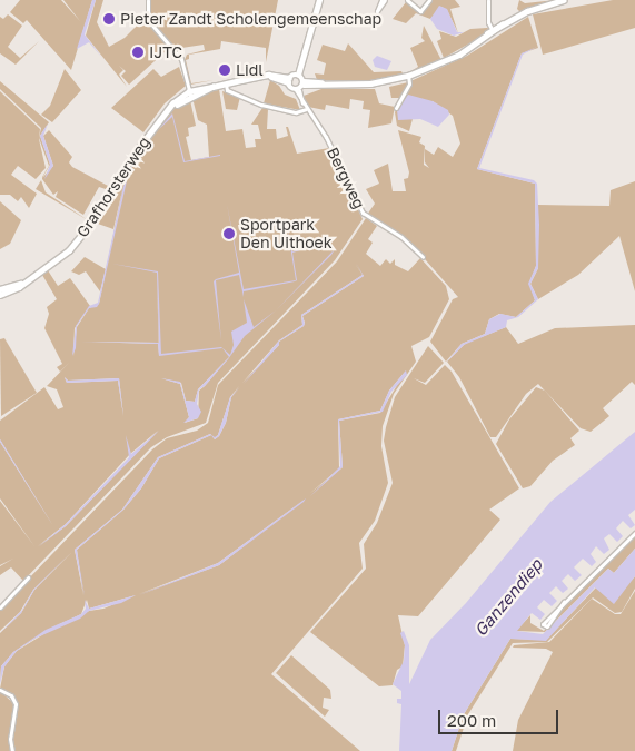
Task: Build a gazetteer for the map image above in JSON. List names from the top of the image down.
{
  "streets": {
    "main road": ["Grafhorsterweg"],
    "street": ["Bergweg"]
  },
  "water": ["Ganzendiep"],
  "places": [
    "Pieter Zandt Scholengemeenschap",
    "IJTC",
    "Lidl",
    "Sportpark Den Uithoek"
  ],
  "scale_bar": "200 m"
}
